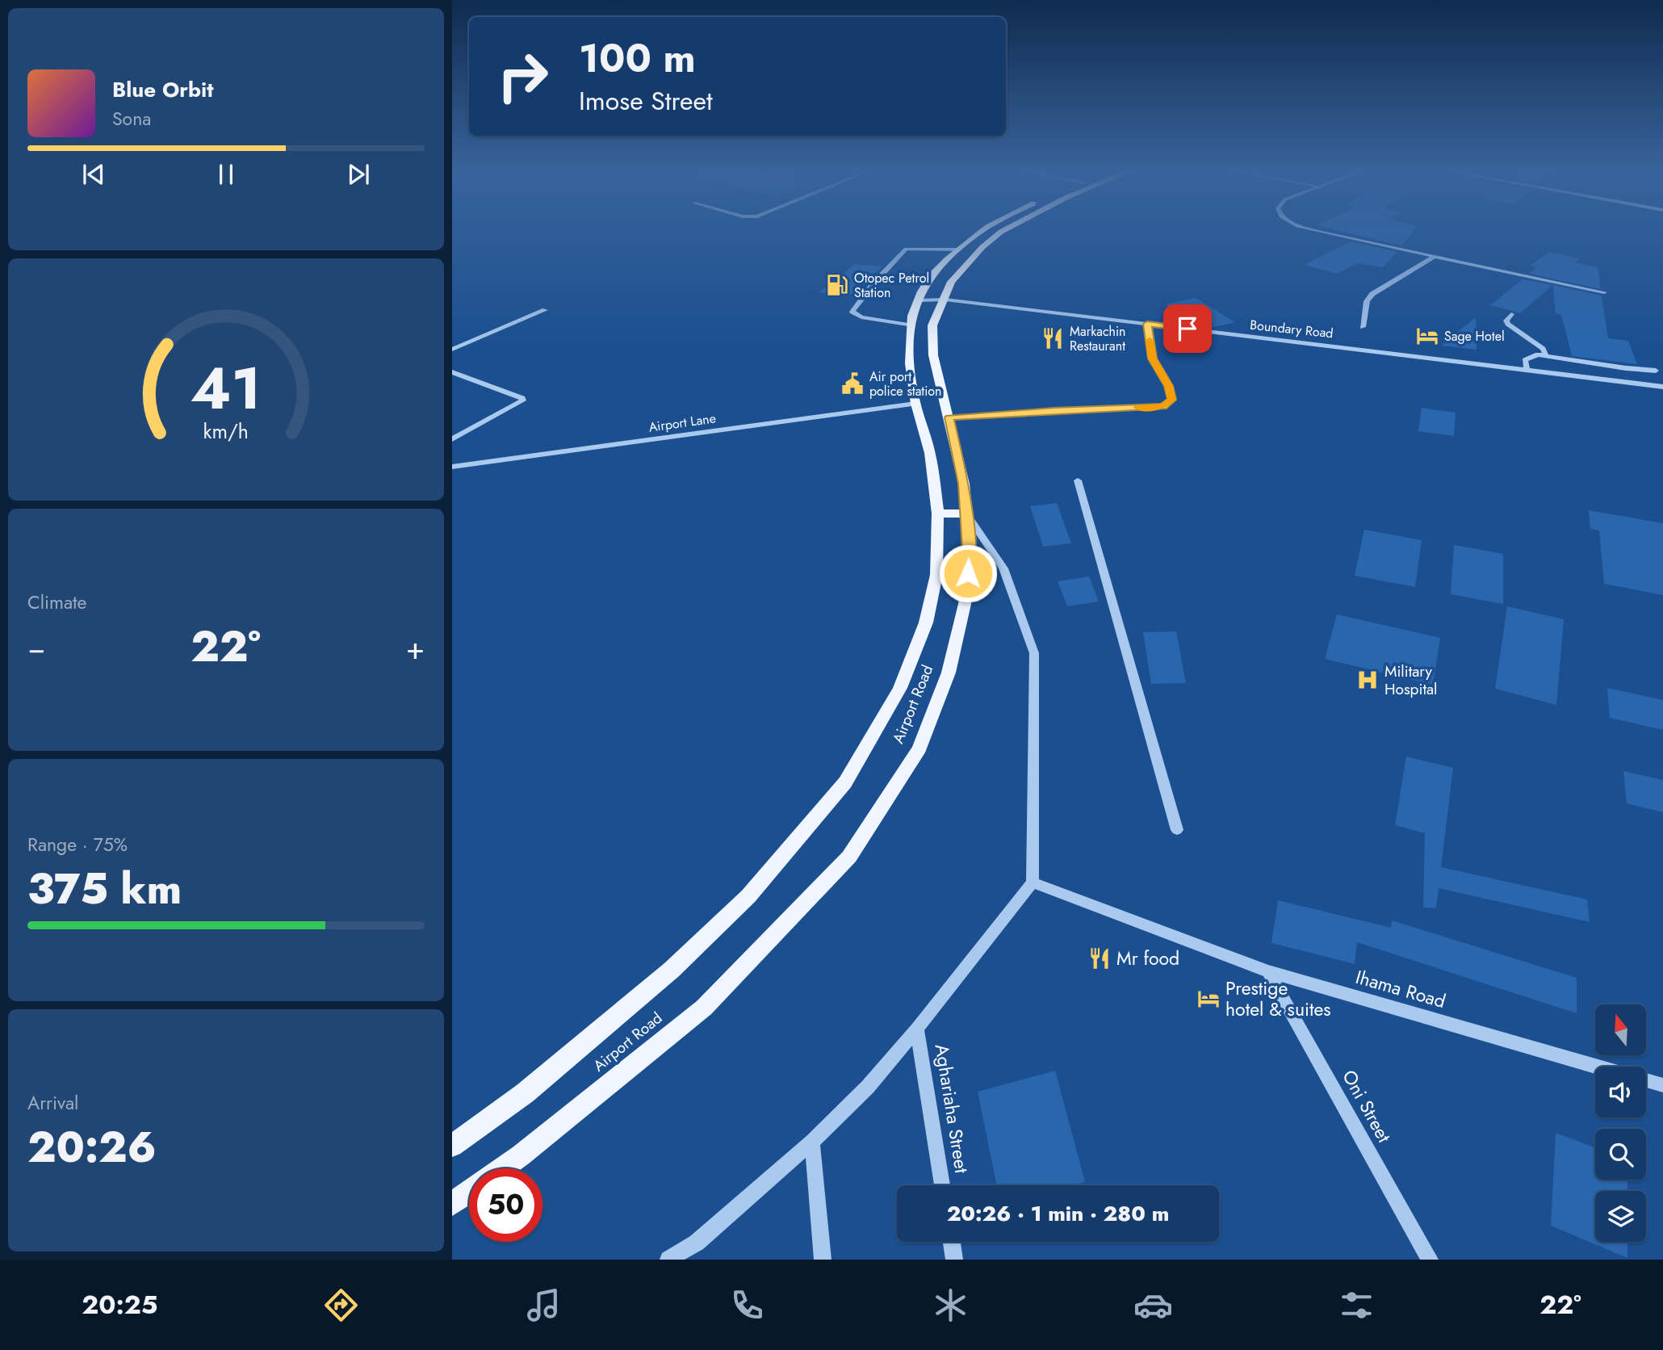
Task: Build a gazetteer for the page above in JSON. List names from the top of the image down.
{
  "streets": {
    "main road": ["Airport Road"],
    "street": [
      "Boundary Road",
      "Airport Lane",
      "Ihama Road",
      "Oni Street",
      "Aghariaha Street"
    ]
  },
  "crossings": [
    ["Boundary Road", "Airport Road"],
    ["Airport Lane", "Airport Road"],
    ["Ihama Road", "Oni Street"]
  ],
  "places": {
    "fuel station": ["Otopec Petrol Station"],
    "hotel": ["Sage Hotel", "Prestige hotel & suites"],
    "restaurant": ["Markachin Restaurant", "Mr food"],
    "public building": ["Air port police station"],
    "hospital": ["Military Hospital"]
  },
  "north": "top",
  "page": {
    "turn": ["100 m", "Imose Street"],
    "song": ["Blue Orbit", "Sona"],
    "tile": [
      "Climate",
      ["Range · 75%", "375 km"],
      ["Arrival", "20:26"]
    ],
    "heat": ["−", "22°", "+"],
    "limit": "50",
    "trip": "20:26 · 1 min · 280 m",
    "tabs": ["20:25", "22°"],
    "gauge": ["41", "km/h"]
  }
}
